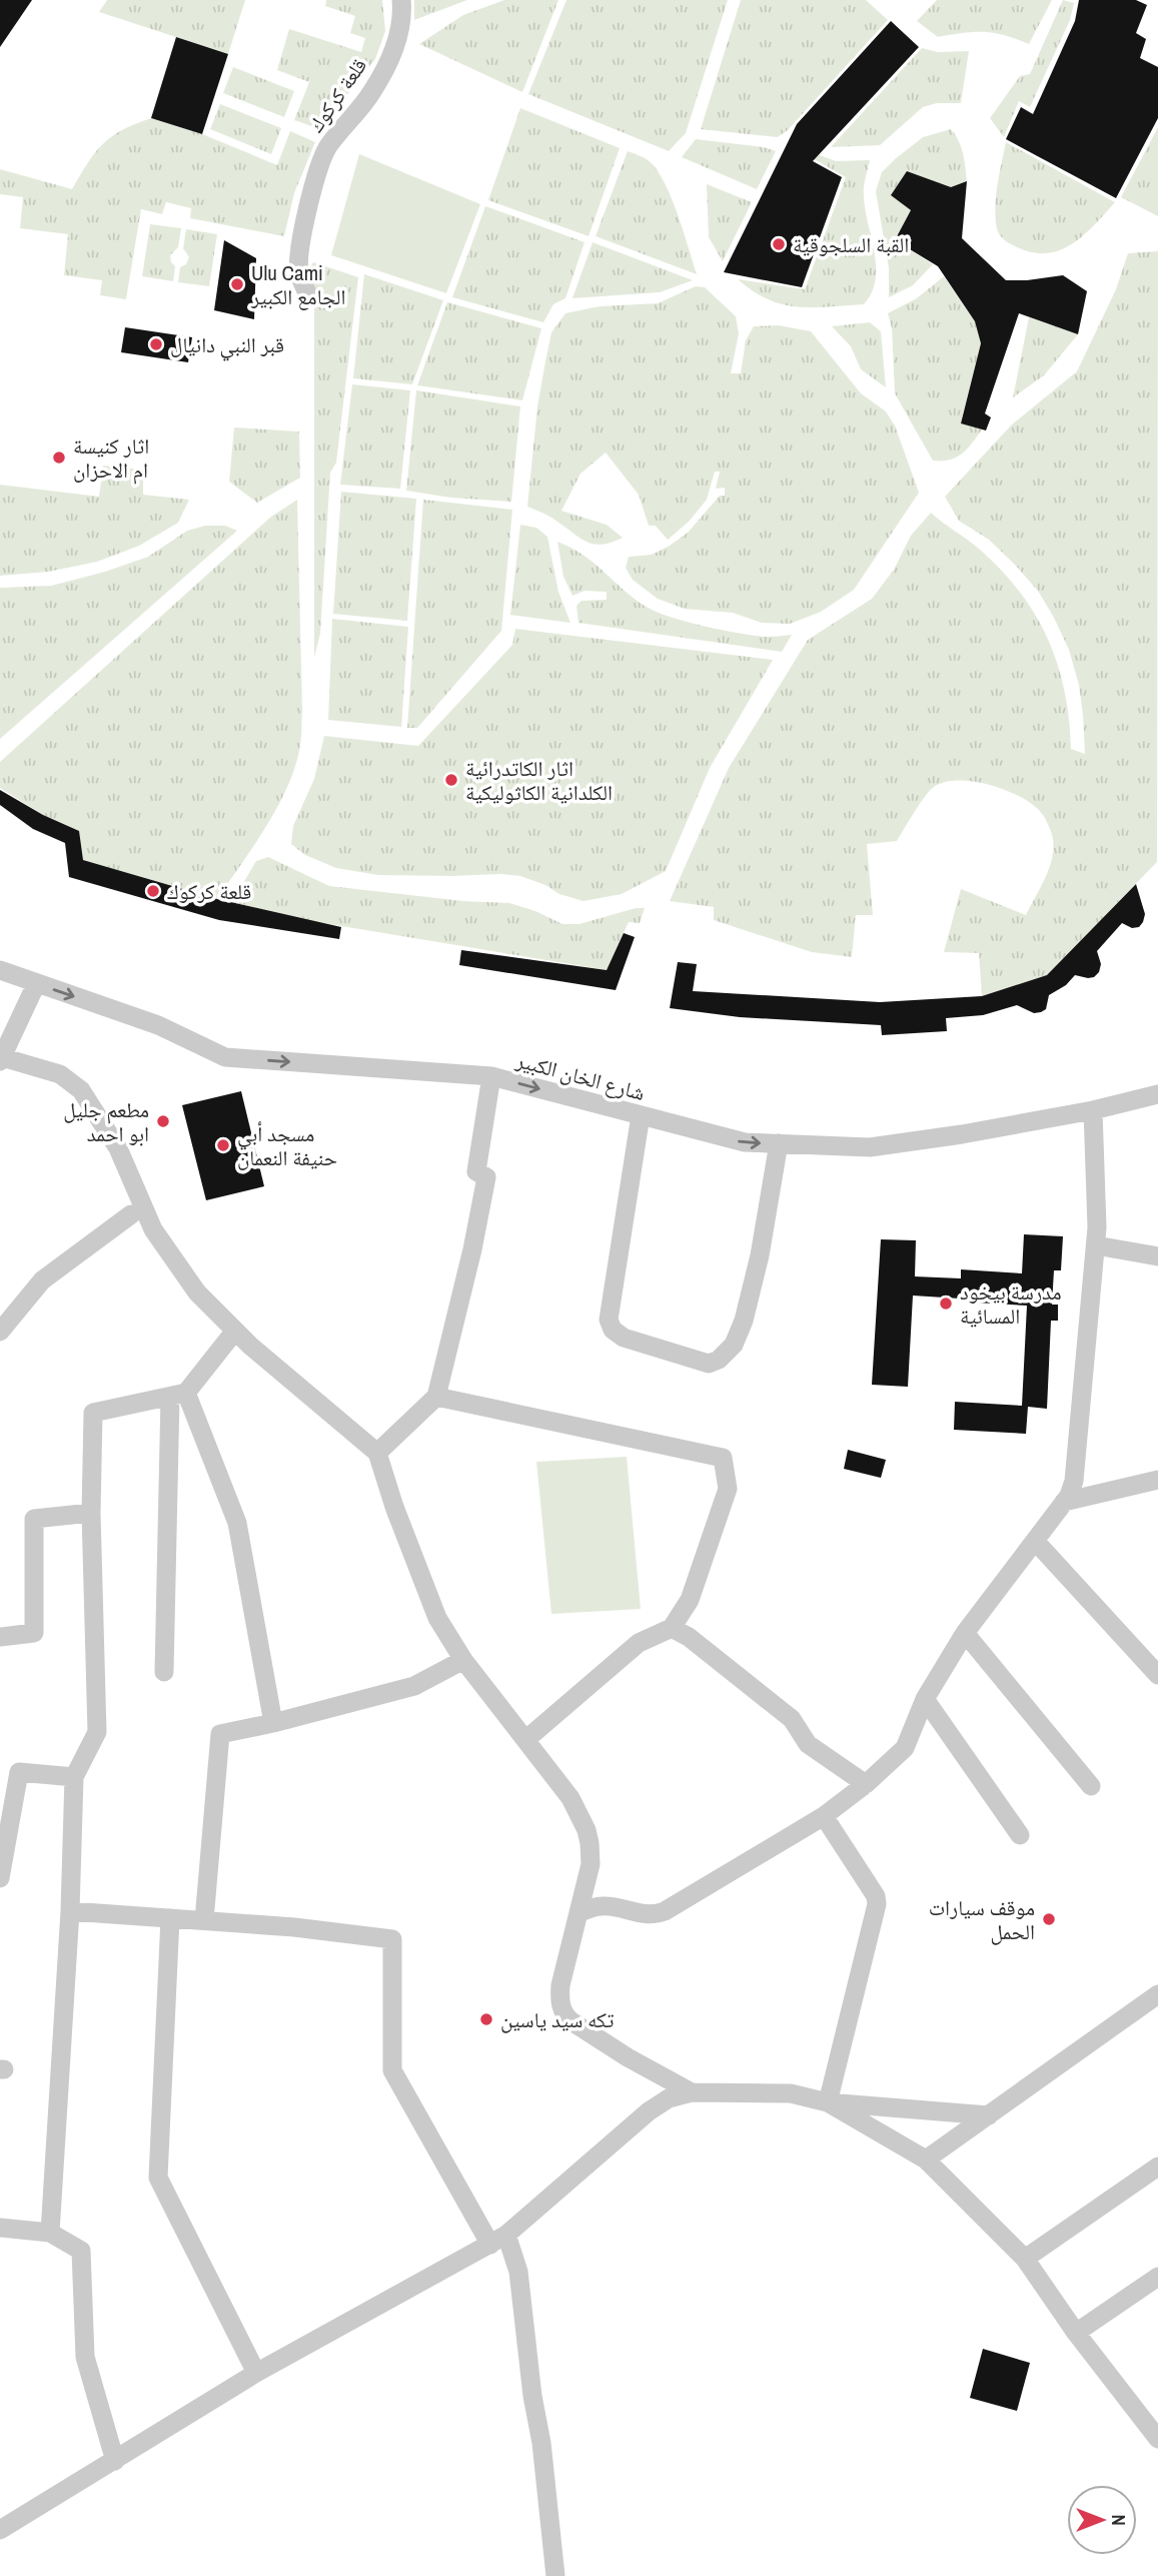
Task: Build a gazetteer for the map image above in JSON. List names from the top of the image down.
{
  "streets": {
    "street": ["قلعة كركوك", "شارع الخان الكبير"]
  },
  "one_way": ["شارع الخان الكبير"],
  "places": [
    "القبة السلجوقية",
    "Ulu Cami الجامع الكبير",
    "قبر النبي دانيال",
    "اثار كنيسة ام الاحزان",
    "اثار الكاتدرائية الكلدانية الكاثوليكية",
    "قلعة كركوك",
    "مطعم جليل ابو احمد",
    "مسجد أبي حنيفة النعمان",
    "مدرسة بيخود المسائية",
    "موقف سيارات الحمل",
    "تكه سيد ياسين"
  ],
  "north": "right"
}
